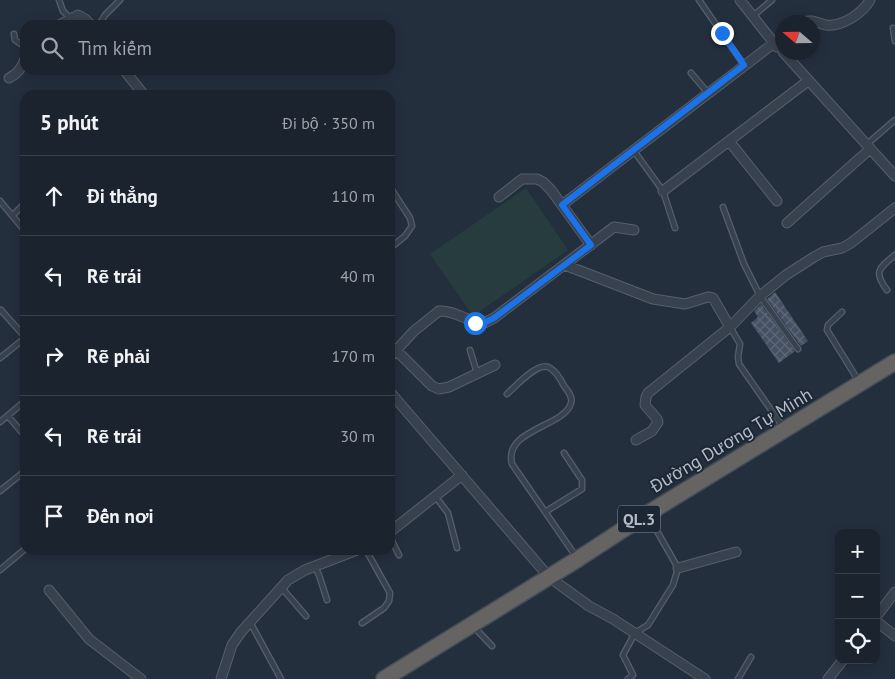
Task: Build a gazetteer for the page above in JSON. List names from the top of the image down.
{
  "streets": {
    "highway": ["Đường Dương Tự Minh", "QL.3"]
  },
  "north": "left",
  "page": {
    "search": "Tìm kiếm",
    "heading": ["5 phút", "Đi bộ · 350 m"],
    "list": [
      ["Đi thẳng", "110 m"],
      ["Rẽ trái", "40 m"],
      ["Rẽ phải", "170 m"],
      ["Rẽ trái", "30 m"],
      "Đến nơi"
    ],
    "map_buttons": ["+", "−"]
  }
}
